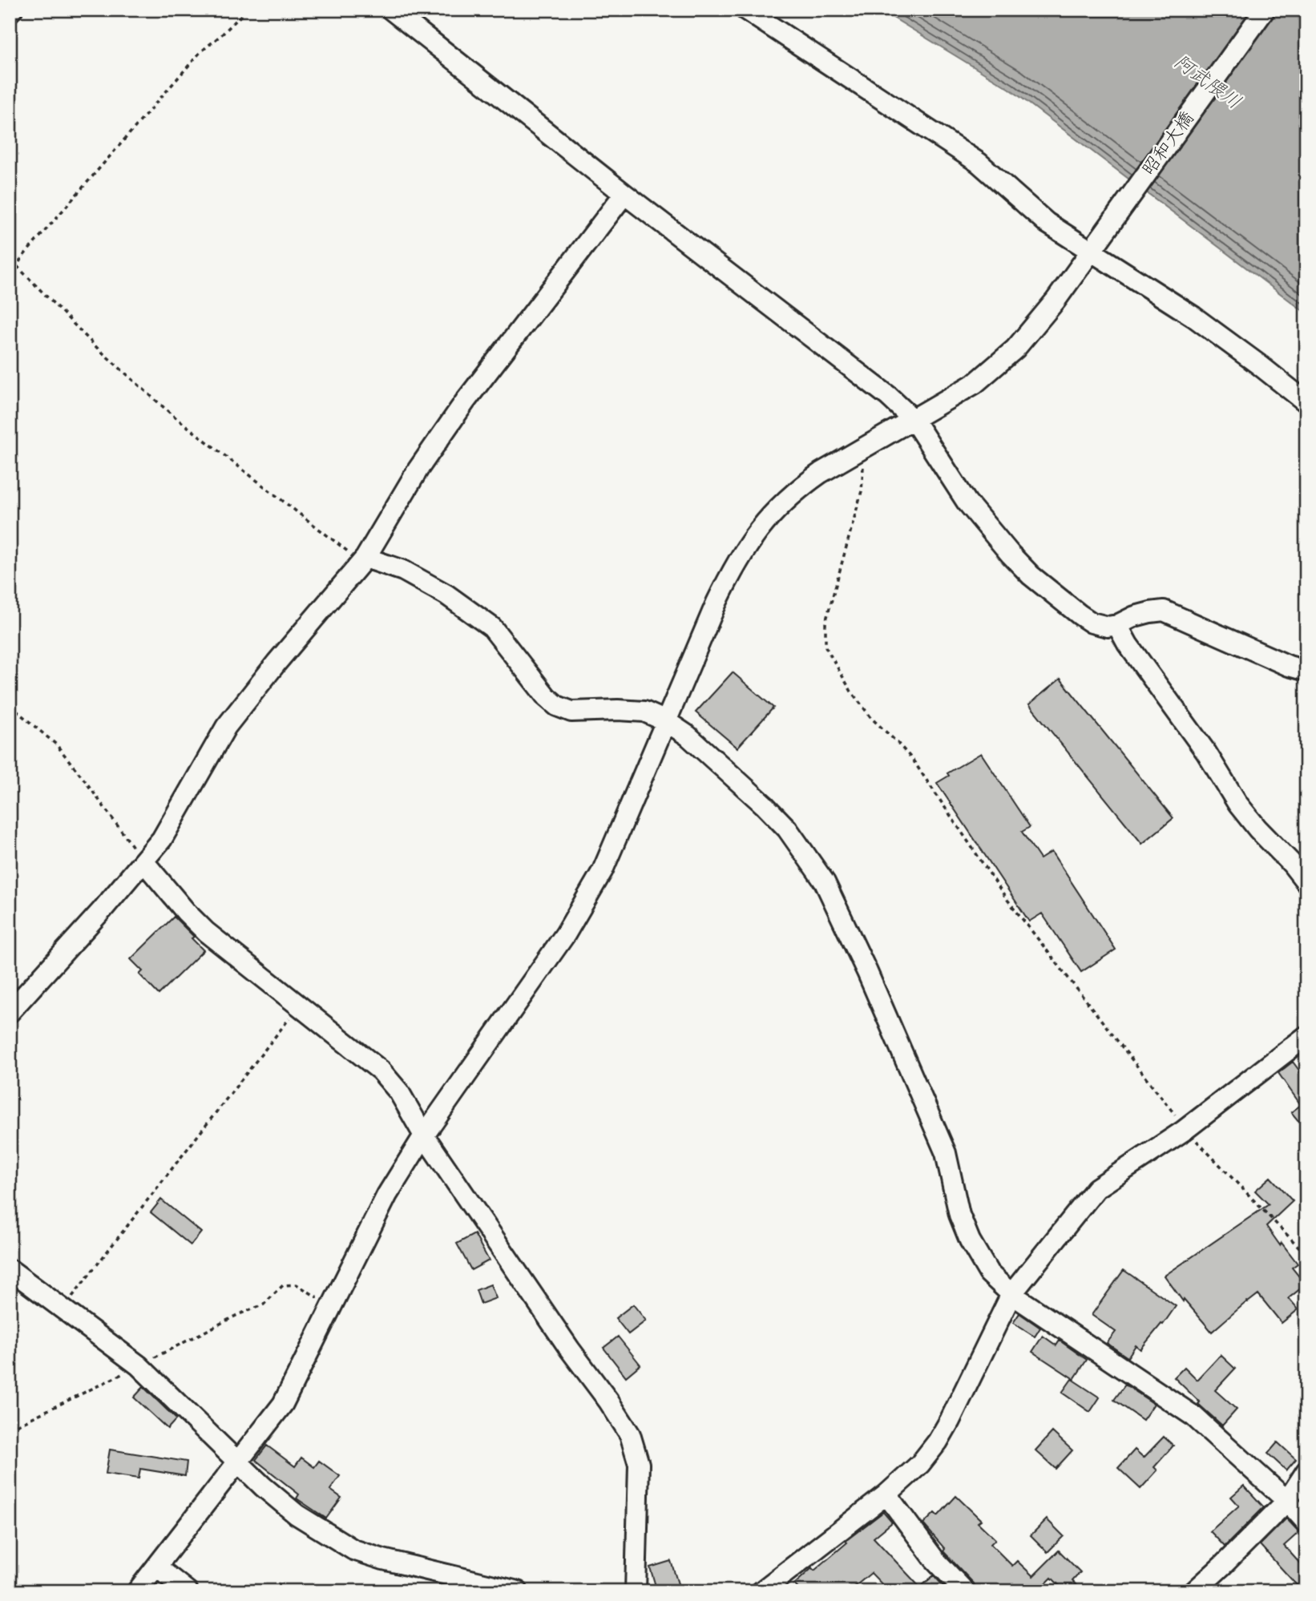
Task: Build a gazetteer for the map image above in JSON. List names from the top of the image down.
{
  "streets": {
    "street": ["昭和大橋"]
  },
  "water": ["阿武隈川"]
}
